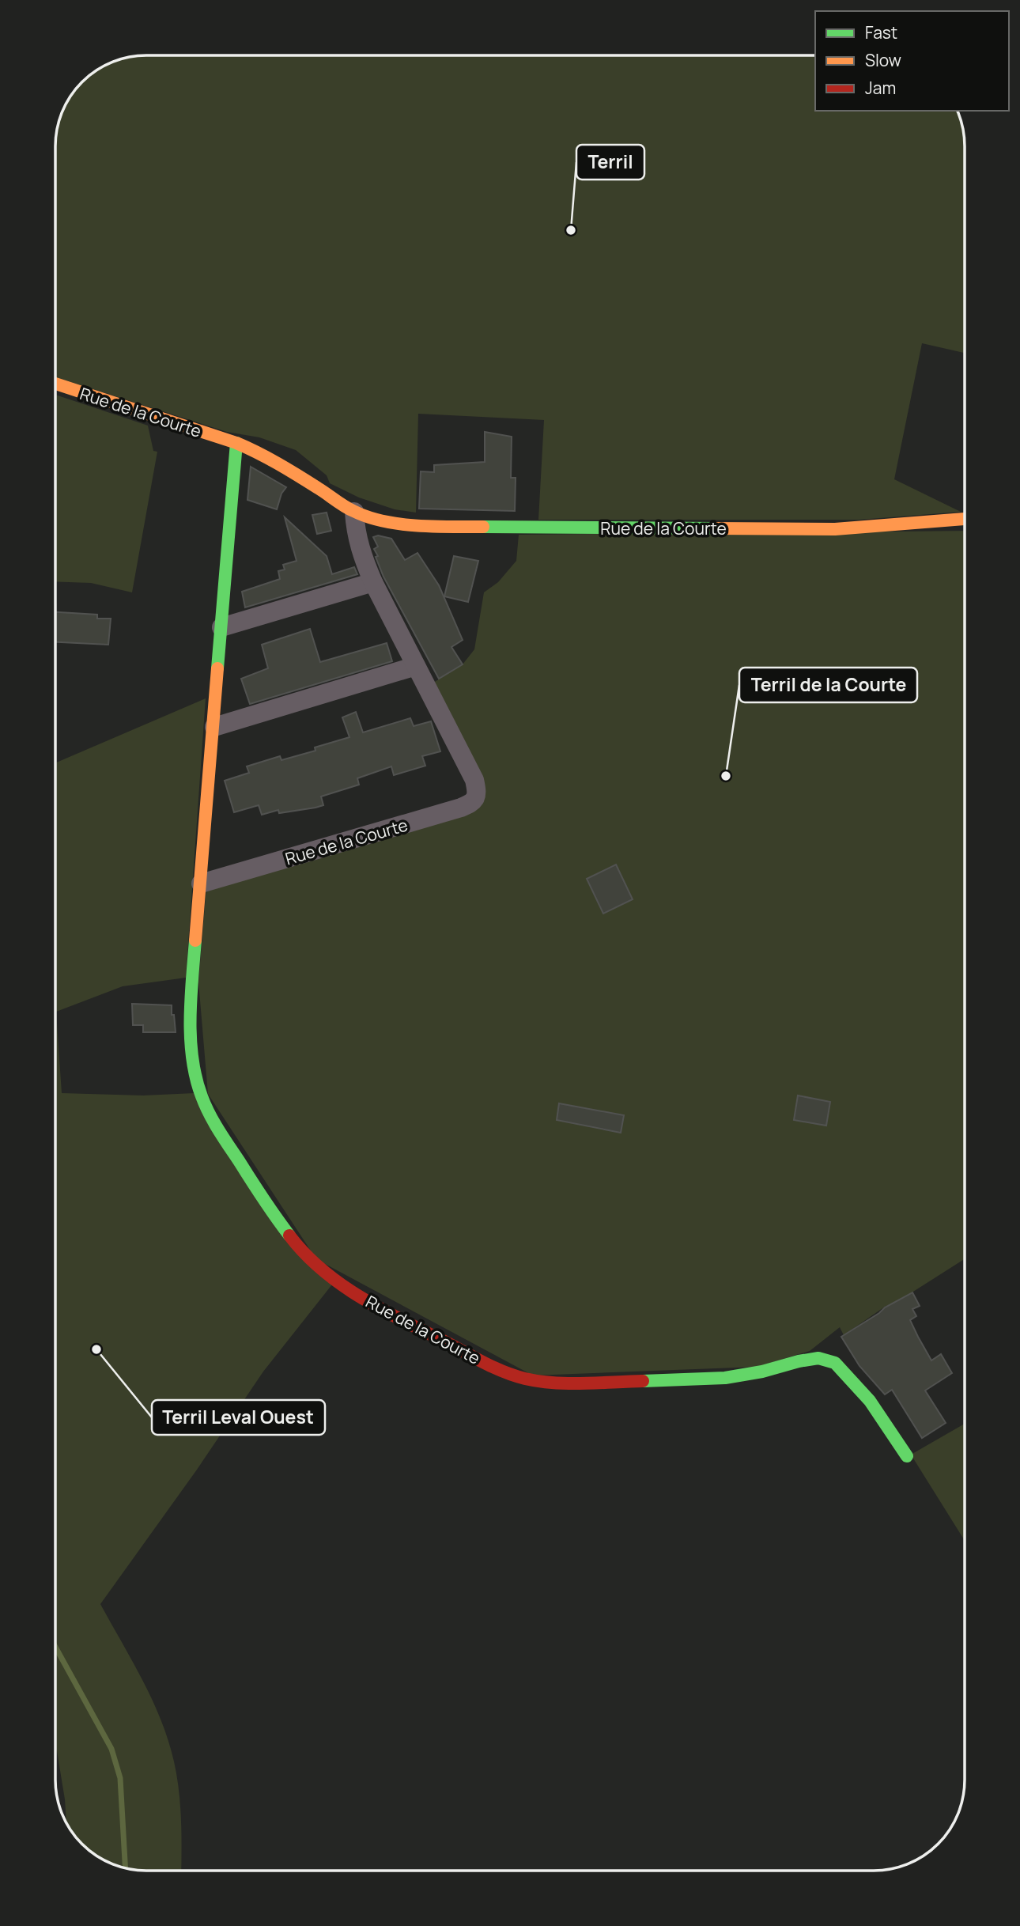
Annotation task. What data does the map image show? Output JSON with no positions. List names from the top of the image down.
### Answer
{
  "streets": {
    "street": ["Rue de la Courte"]
  },
  "places": ["Terril", "Terril de la Courte", "Terril Leval Ouest"],
  "legend": ["Fast", "Slow", "Jam"]
}
